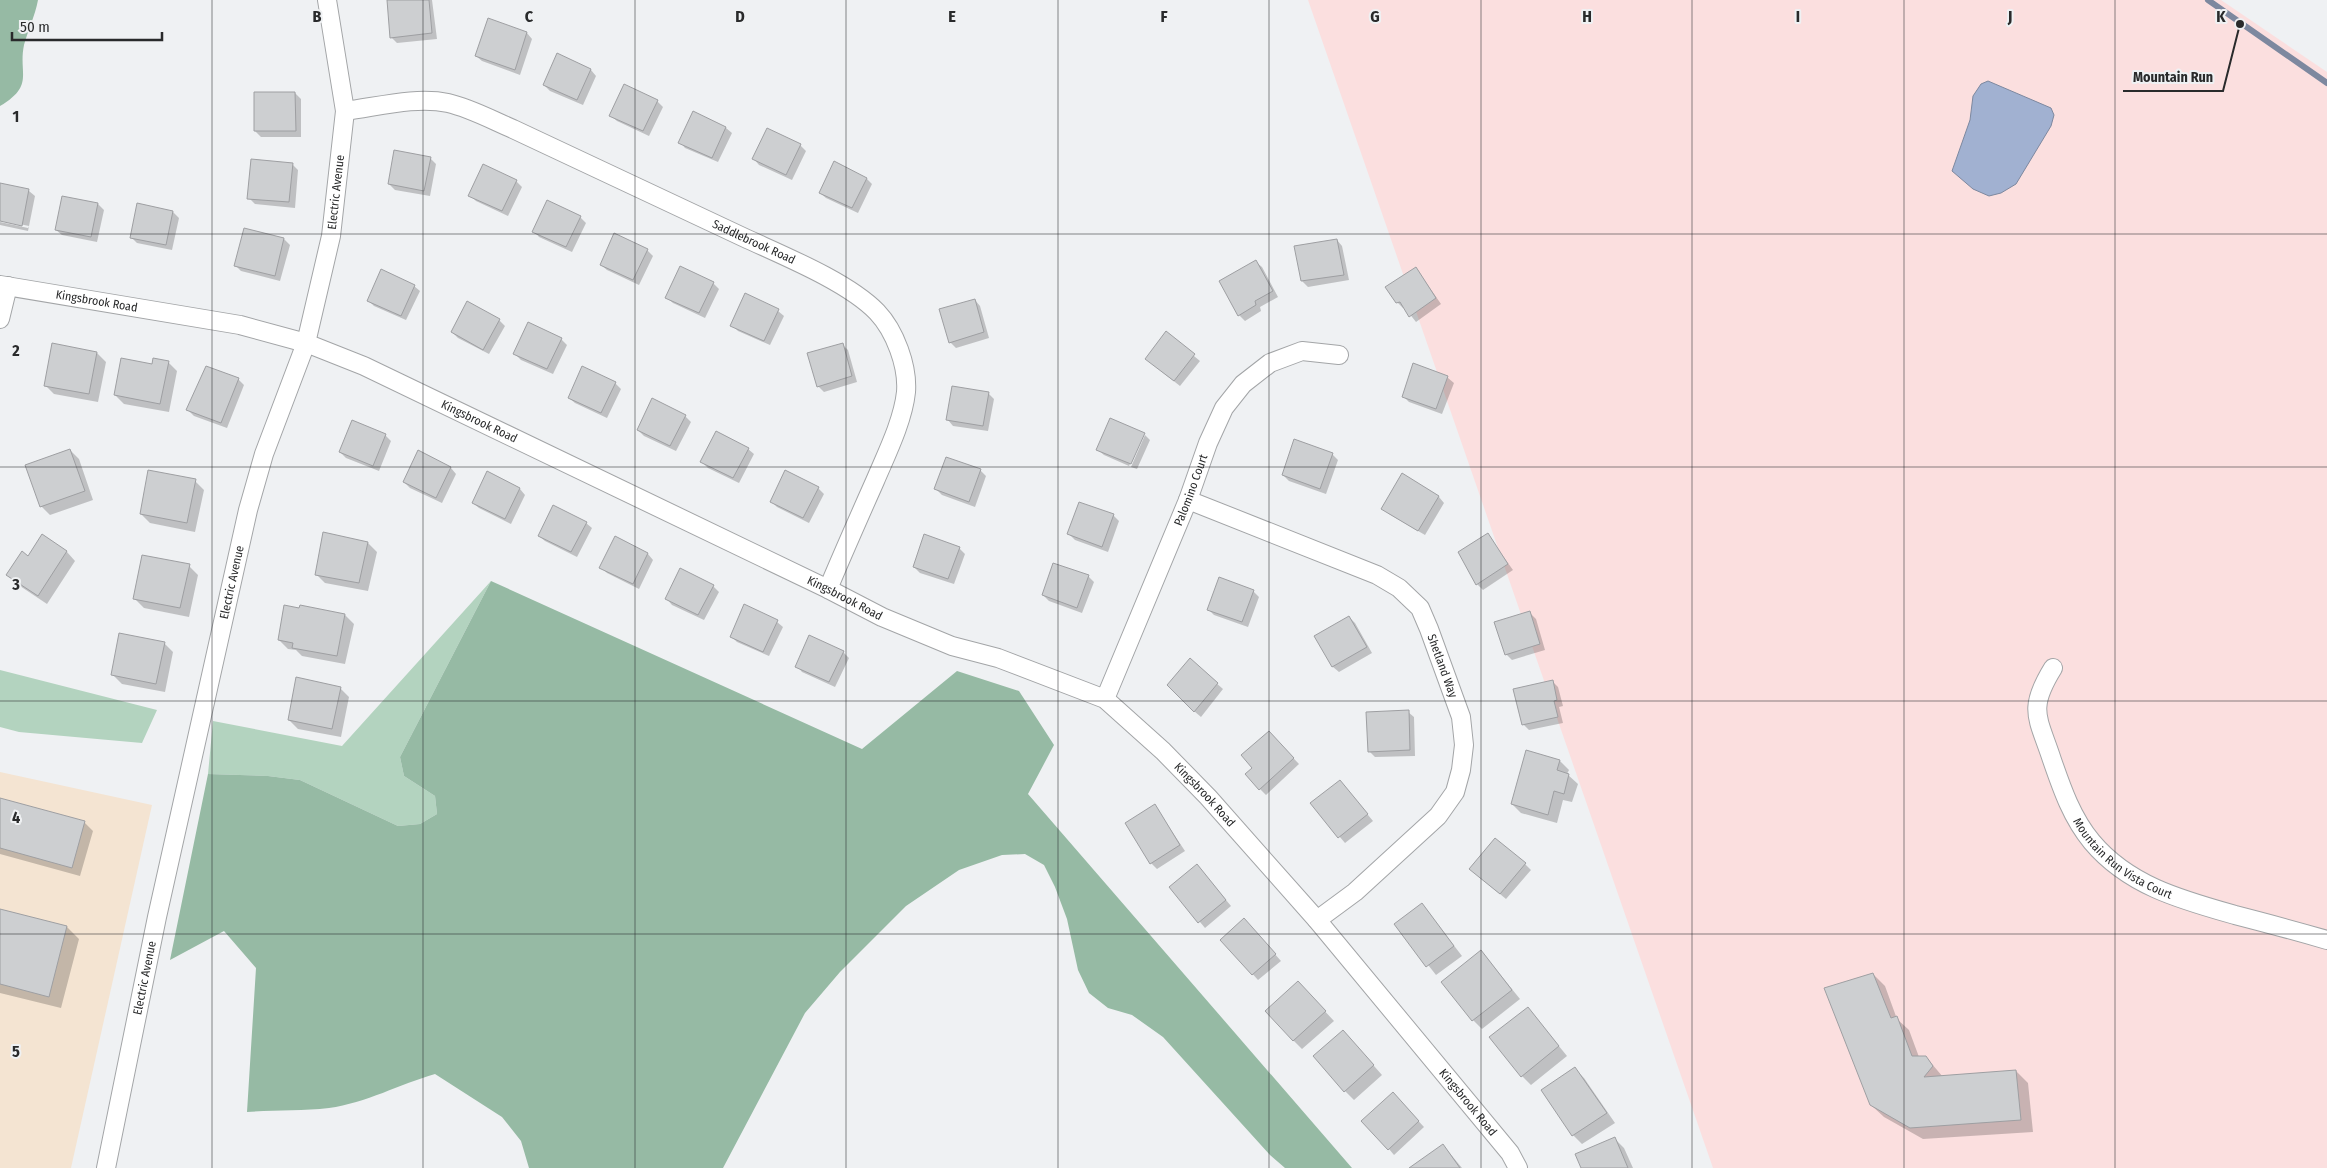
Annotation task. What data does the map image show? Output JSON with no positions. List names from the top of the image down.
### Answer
{
  "streets": {
    "street": [
      "Electric Avenue",
      "Saddlebrook Road",
      "Kingsbrook Road",
      "Palomino Court",
      "Shetland Way",
      "Mountain Run Vista Court"
    ]
  },
  "crossings": [
    ["Electric Avenue", "Saddlebrook Road"],
    ["Electric Avenue", "Kingsbrook Road"],
    ["Saddlebrook Road", "Kingsbrook Road"],
    ["Kingsbrook Road", "Palomino Court"],
    ["Kingsbrook Road", "Shetland Way"],
    ["Palomino Court", "Shetland Way"]
  ],
  "places": ["Mountain Run"],
  "scale_bar": "50 m",
  "grid": {
    "columns": [
      "B",
      "C",
      "D",
      "E",
      "F",
      "G",
      "H",
      "I",
      "J",
      "K"
    ],
    "rows": [
      "1",
      "2",
      "3",
      "4",
      "5"
    ]
  }
}
